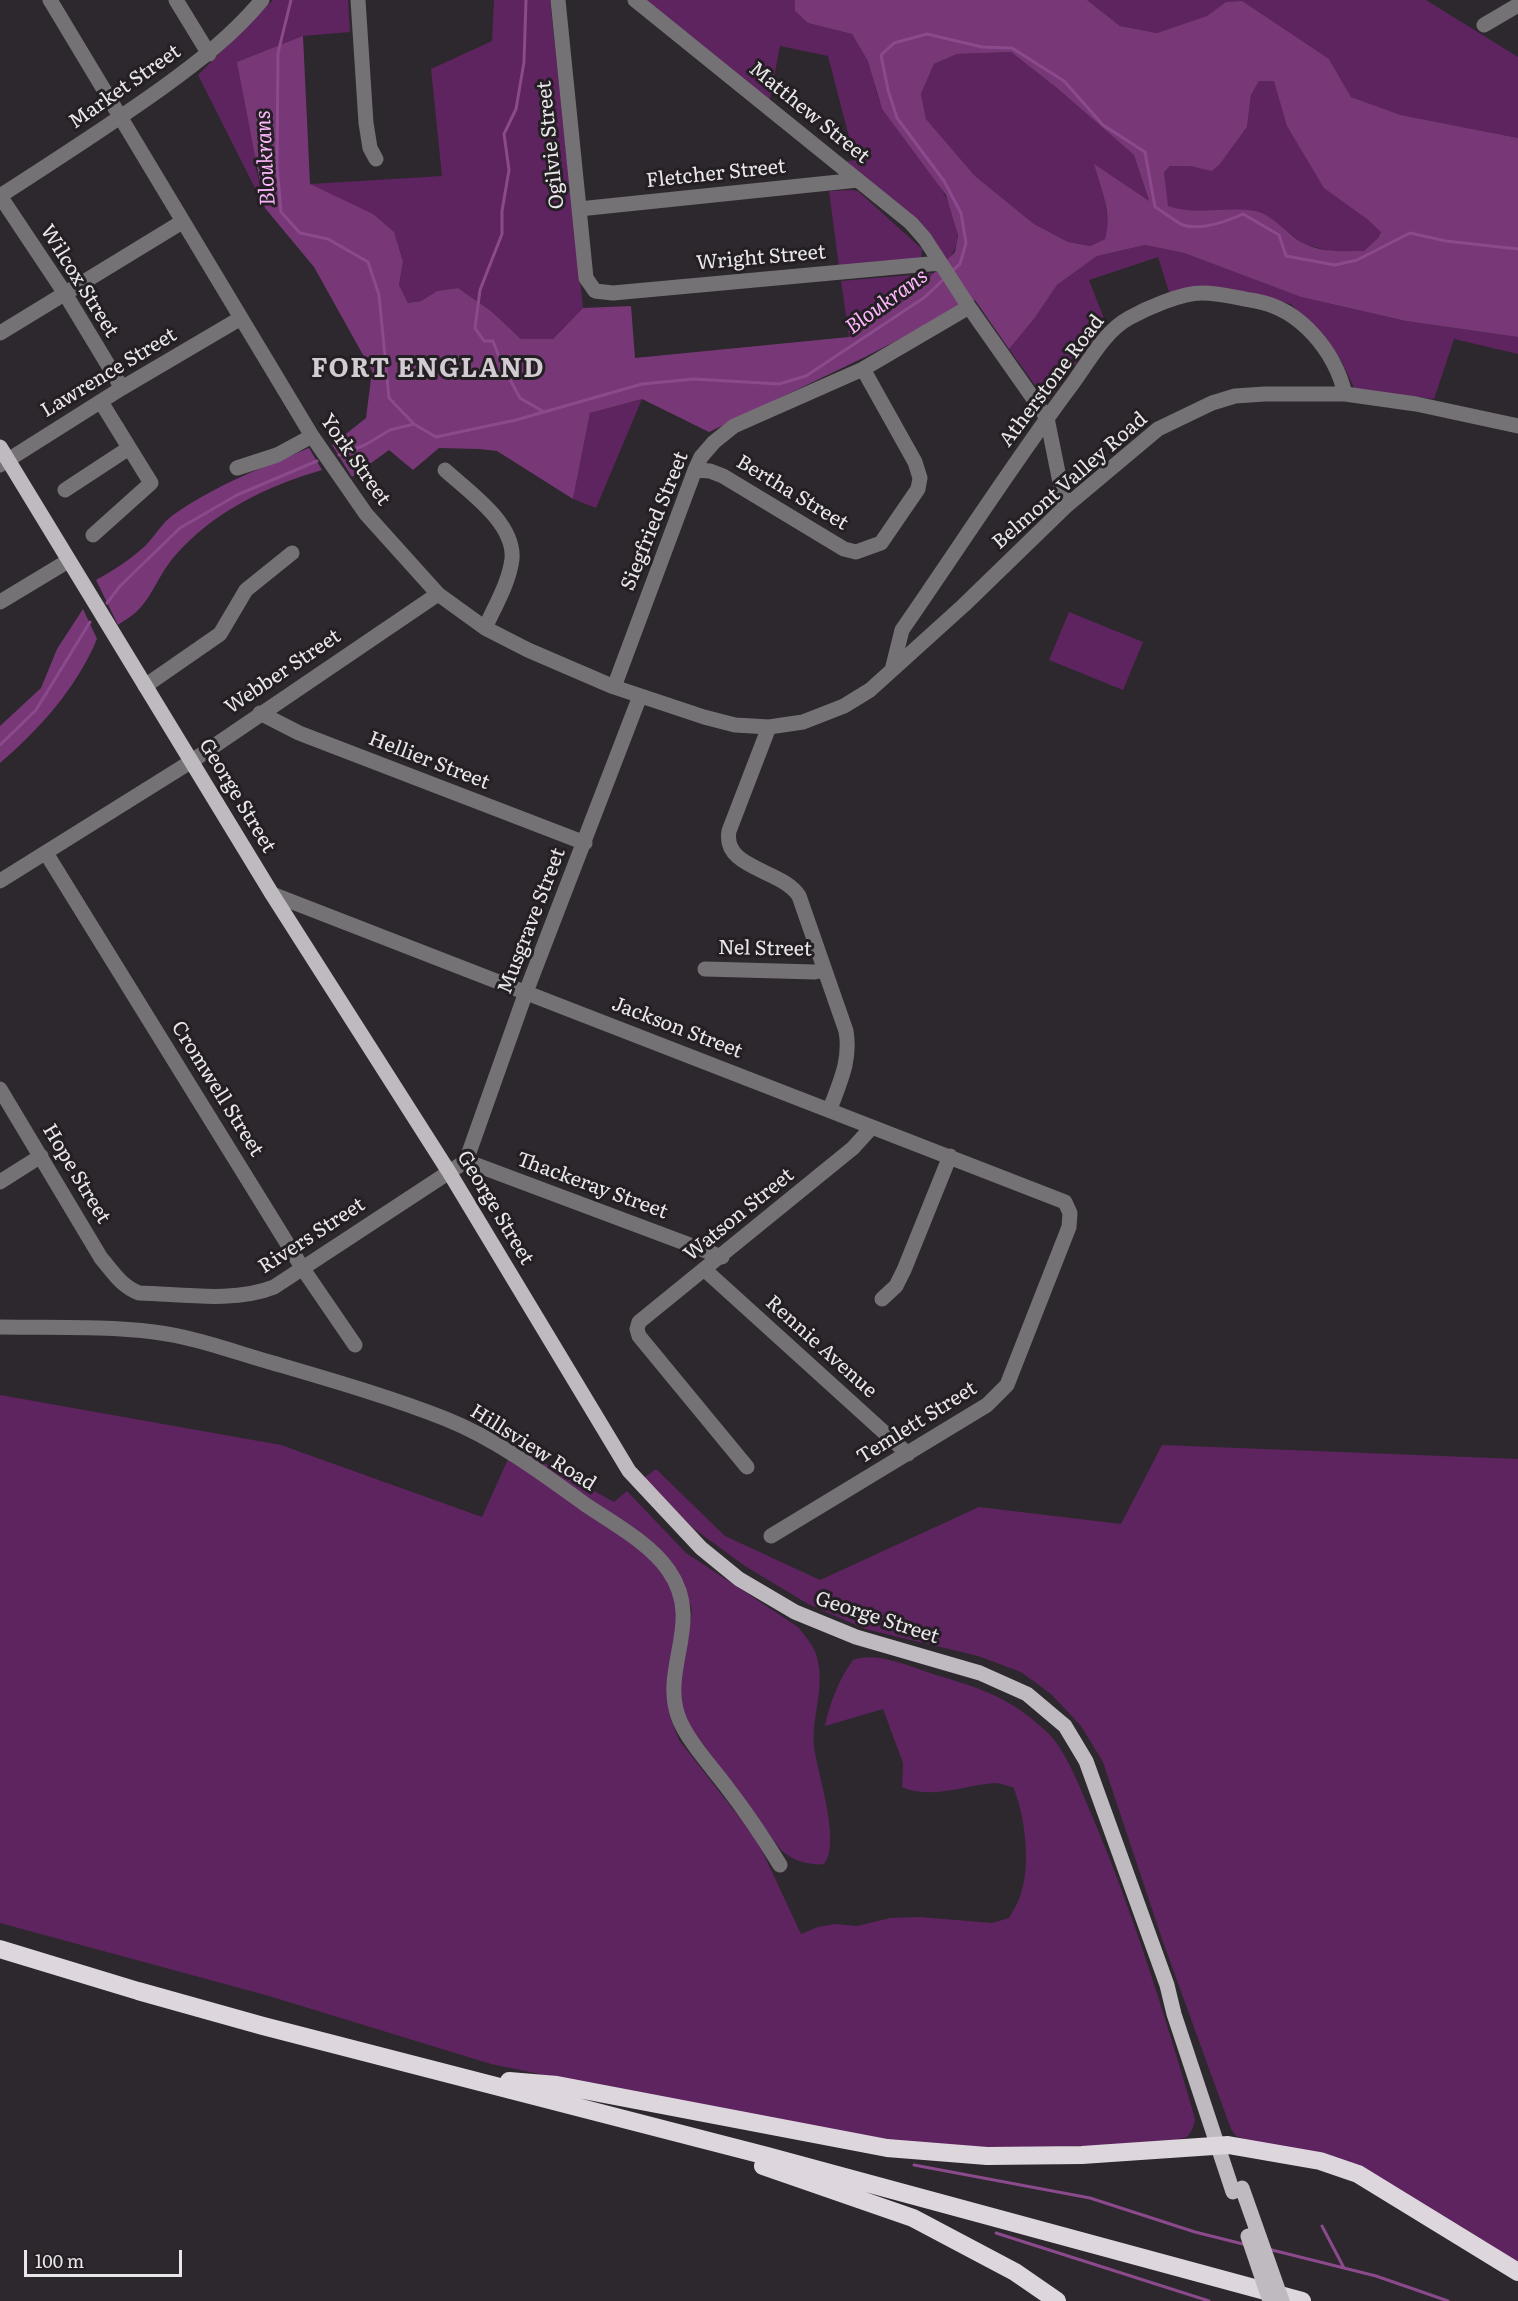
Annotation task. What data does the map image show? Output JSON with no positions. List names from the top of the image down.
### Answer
{
  "streets": {
    "main road": ["George Street"],
    "street": [
      "Market Street",
      "Matthew Street",
      "Ogilvie Street",
      "Fletcher Street",
      "Wright Street",
      "Wilcox Street",
      "Lawrence Street",
      "Atherstone Road",
      "York Street",
      "Belmont Valley Road",
      "Bertha Street",
      "Siegfried Street",
      "Webber Street",
      "Hellier Street",
      "Musgrave Street",
      "Nel Street",
      "Jackson Street",
      "Cromwell Street",
      "Hope Street",
      "Thackeray Street",
      "Watson Street",
      "Rivers Street",
      "Rennie Avenue",
      "Temlett Street",
      "Hillsview Road"
    ]
  },
  "crossings": [
    ["Market Street", "Wilcox Street"],
    ["Market Street", "York Street"],
    ["Matthew Street", "Fletcher Street"],
    ["Matthew Street", "Wright Street"],
    ["Matthew Street", "Atherstone Road"],
    ["Matthew Street", "Belmont Valley Road"],
    ["Matthew Street", "Siegfried Street"],
    ["Ogilvie Street", "Fletcher Street"],
    ["Ogilvie Street", "Wright Street"],
    ["Wilcox Street", "Lawrence Street"],
    ["Lawrence Street", "York Street"],
    ["Lawrence Street", "George Street"],
    ["Atherstone Road", "Belmont Valley Road"],
    ["York Street", "Belmont Valley Road"],
    ["York Street", "Siegfried Street"],
    ["York Street", "Webber Street"],
    ["York Street", "Musgrave Street"],
    ["Bertha Street", "Siegfried Street"],
    ["Webber Street", "Hellier Street"],
    ["Webber Street", "George Street"],
    ["Webber Street", "Cromwell Street"],
    ["Hellier Street", "Musgrave Street"],
    ["George Street", "Jackson Street"],
    ["George Street", "Rivers Street"],
    ["Musgrave Street", "Jackson Street"],
    ["Musgrave Street", "Thackeray Street"],
    ["Jackson Street", "Watson Street"],
    ["Jackson Street", "Temlett Street"],
    ["Cromwell Street", "Rivers Street"],
    ["Hope Street", "Rivers Street"],
    ["Thackeray Street", "Watson Street"],
    ["Watson Street", "Rennie Avenue"],
    ["Rennie Avenue", "Temlett Street"]
  ],
  "districts": ["FORT ENGLAND"],
  "water": ["Bloukrans"],
  "scale_bar": "100 m"
}
